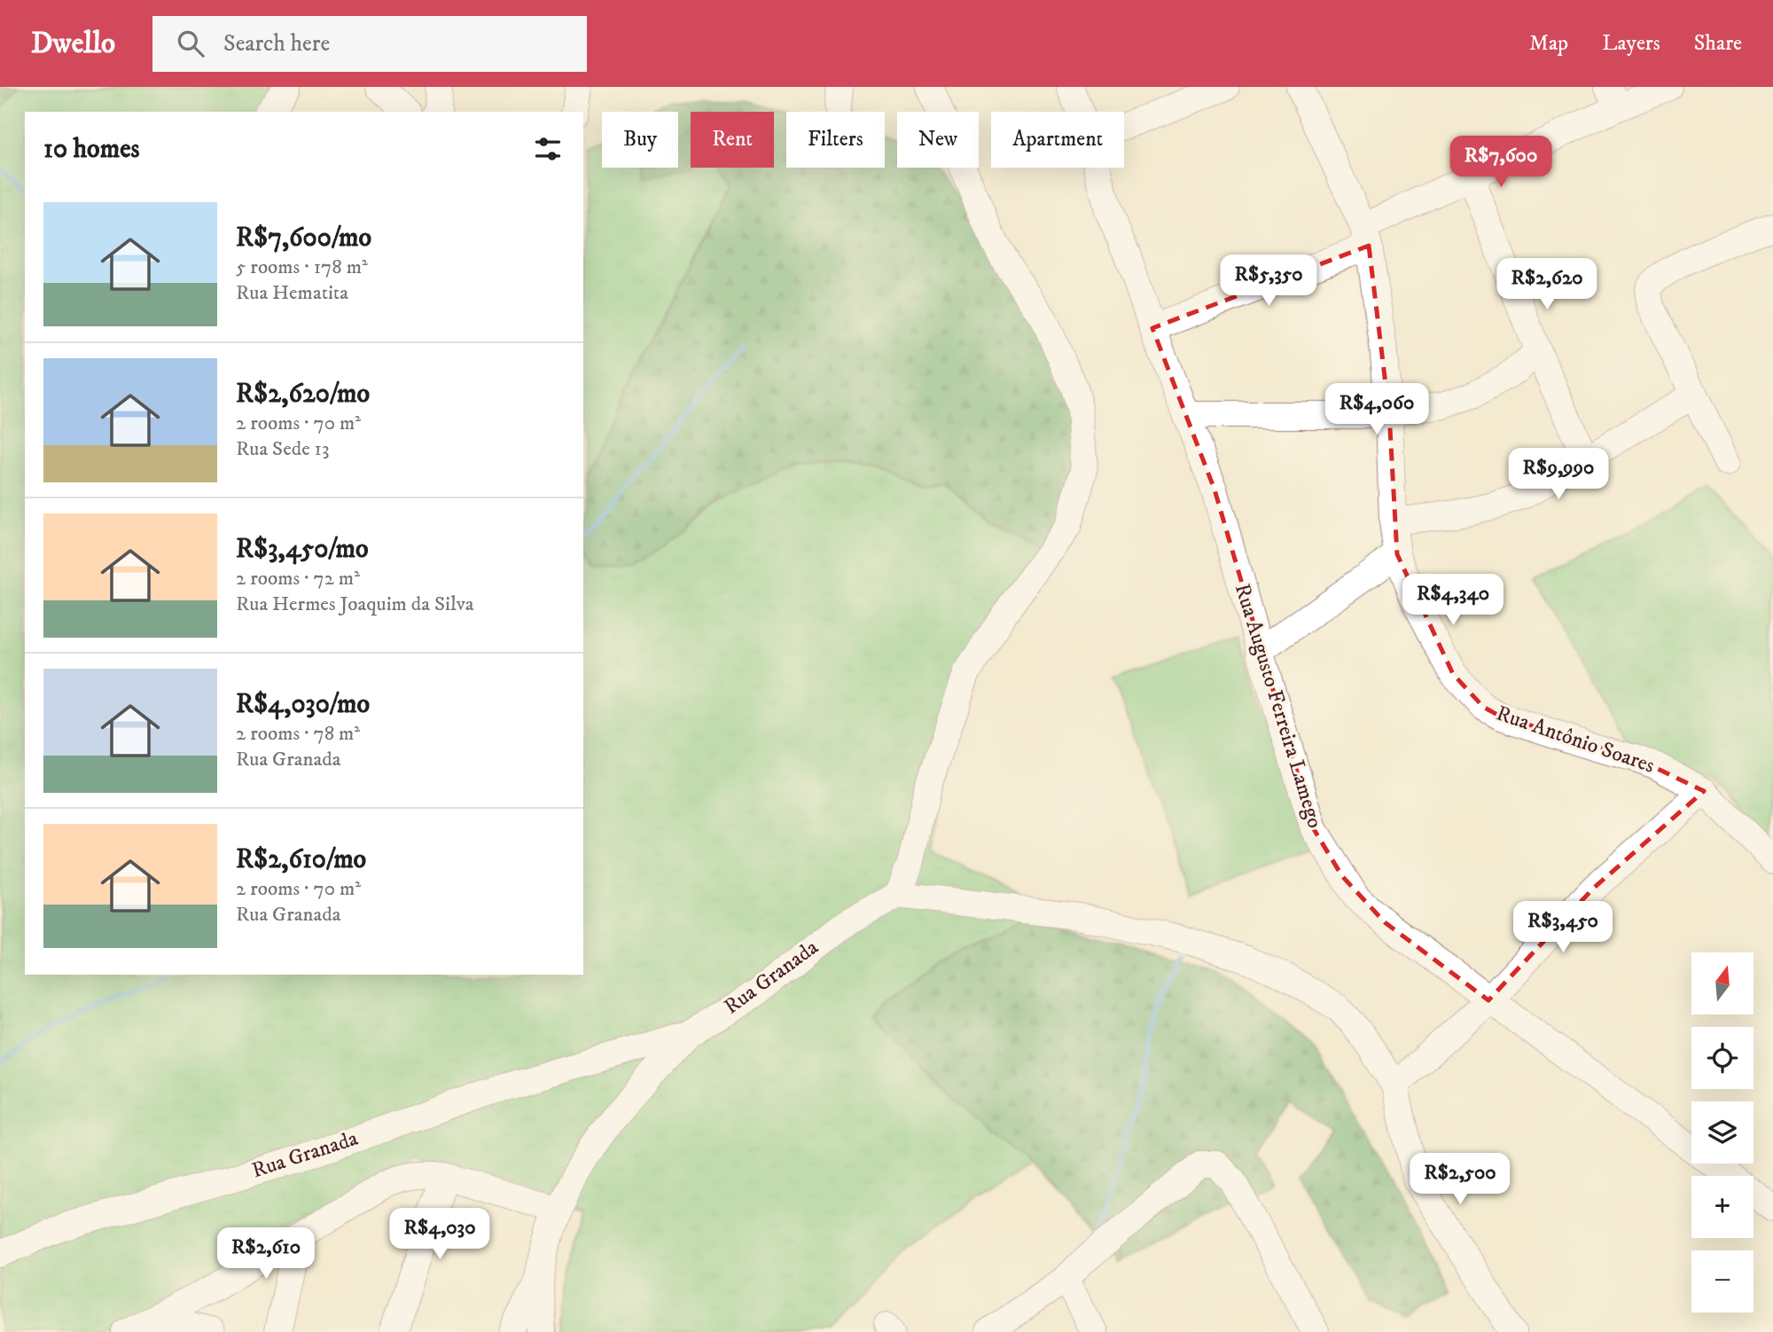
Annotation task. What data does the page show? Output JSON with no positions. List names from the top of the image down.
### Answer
{
  "streets": {
    "street": ["Rua Augusto Ferreira Lamego", "Rua Antônio Soares", "Rua Granada"]
  },
  "north": "top",
  "page": {
    "header": "Dwello",
    "search": "Search here",
    "nav": ["Map", "Layers", "Share"],
    "chip": [
      "Buy",
      "Rent",
      "Filters",
      "New",
      "Apartment"
    ],
    "heading": "10 homes",
    "price": [
      "R$7,600",
      "R$5,350",
      "R$2,620",
      "R$4,060",
      "R$9,990",
      "R$4,340",
      "R$3,450",
      "R$2,500",
      "R$4,030",
      "R$2,610"
    ],
    "list": [
      {
        "name": "R$7,600/mo",
        "note": "5 rooms · 178 m² · Rua Hematita"
      },
      {
        "name": "R$2,620/mo",
        "note": "2 rooms · 70 m² · Rua Sede 13"
      },
      {
        "name": "R$3,450/mo",
        "note": "2 rooms · 72 m² · Rua Hermes Joaquim da Silva"
      },
      {
        "name": "R$4,030/mo",
        "note": "2 rooms · 78 m² · Rua Granada"
      },
      {
        "name": "R$2,610/mo",
        "note": "2 rooms · 70 m² · Rua Granada"
      }
    ],
    "map_buttons": ["+", "−"]
  }
}
